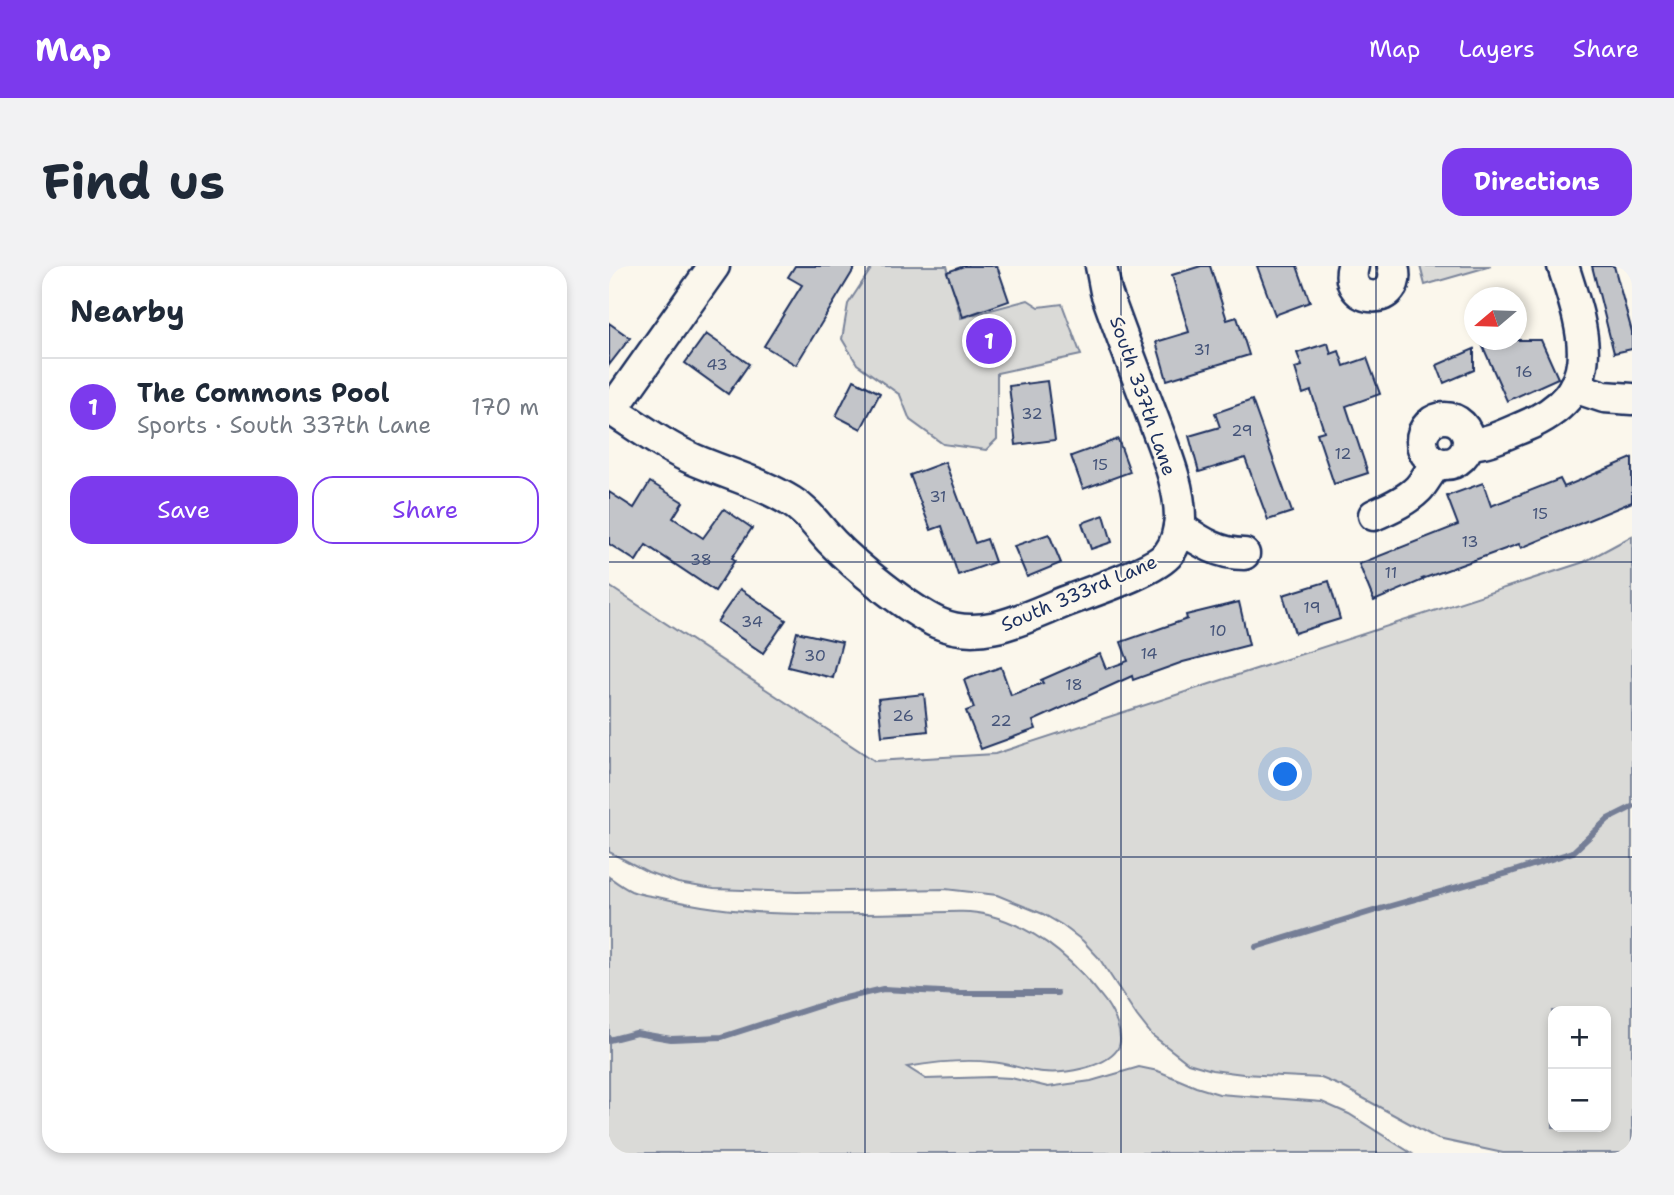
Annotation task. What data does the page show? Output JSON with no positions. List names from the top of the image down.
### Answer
{
  "streets": {
    "street": ["South 337th Lane", "South 333rd Lane"]
  },
  "crossings": [
    ["South 337th Lane", "South 333rd Lane"]
  ],
  "house_numbers": [
    "31",
    "43",
    "16",
    "32",
    "29",
    "12",
    "15",
    "31",
    "15",
    "13",
    "38",
    "11",
    "19",
    "34",
    "10",
    "14",
    "30",
    "18",
    "26",
    "22"
  ],
  "north": "left",
  "page": {
    "header": "Map",
    "nav": ["Map", "Layers", "Share"],
    "buttons": [
      "Directions",
      ["Save", "Share"]
    ],
    "title": "Find us",
    "heading": "Nearby",
    "pins": "1",
    "list": [
      {
        "mark": "1",
        "name": "The Commons Pool",
        "note": "Sports · South 337th Lane",
        "value": "170 m"
      }
    ],
    "map_buttons": ["+", "−"]
  }
}
